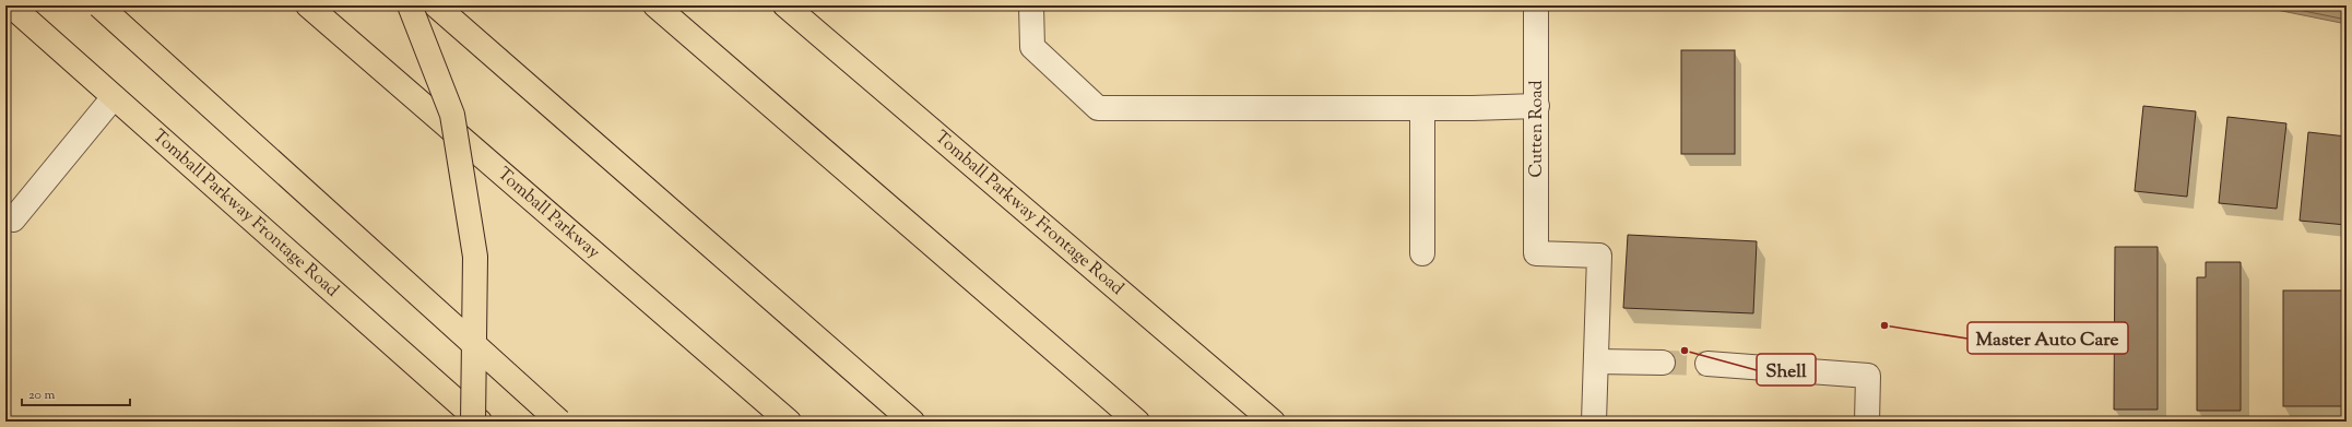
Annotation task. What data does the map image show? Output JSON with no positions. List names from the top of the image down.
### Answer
{
  "streets": {
    "main road": ["Tomball Parkway Frontage Road", "Tomball Parkway"],
    "street": ["Cutten Road"]
  },
  "places": ["Master Auto Care", "Shell"],
  "scale_bar": "20 m"
}
